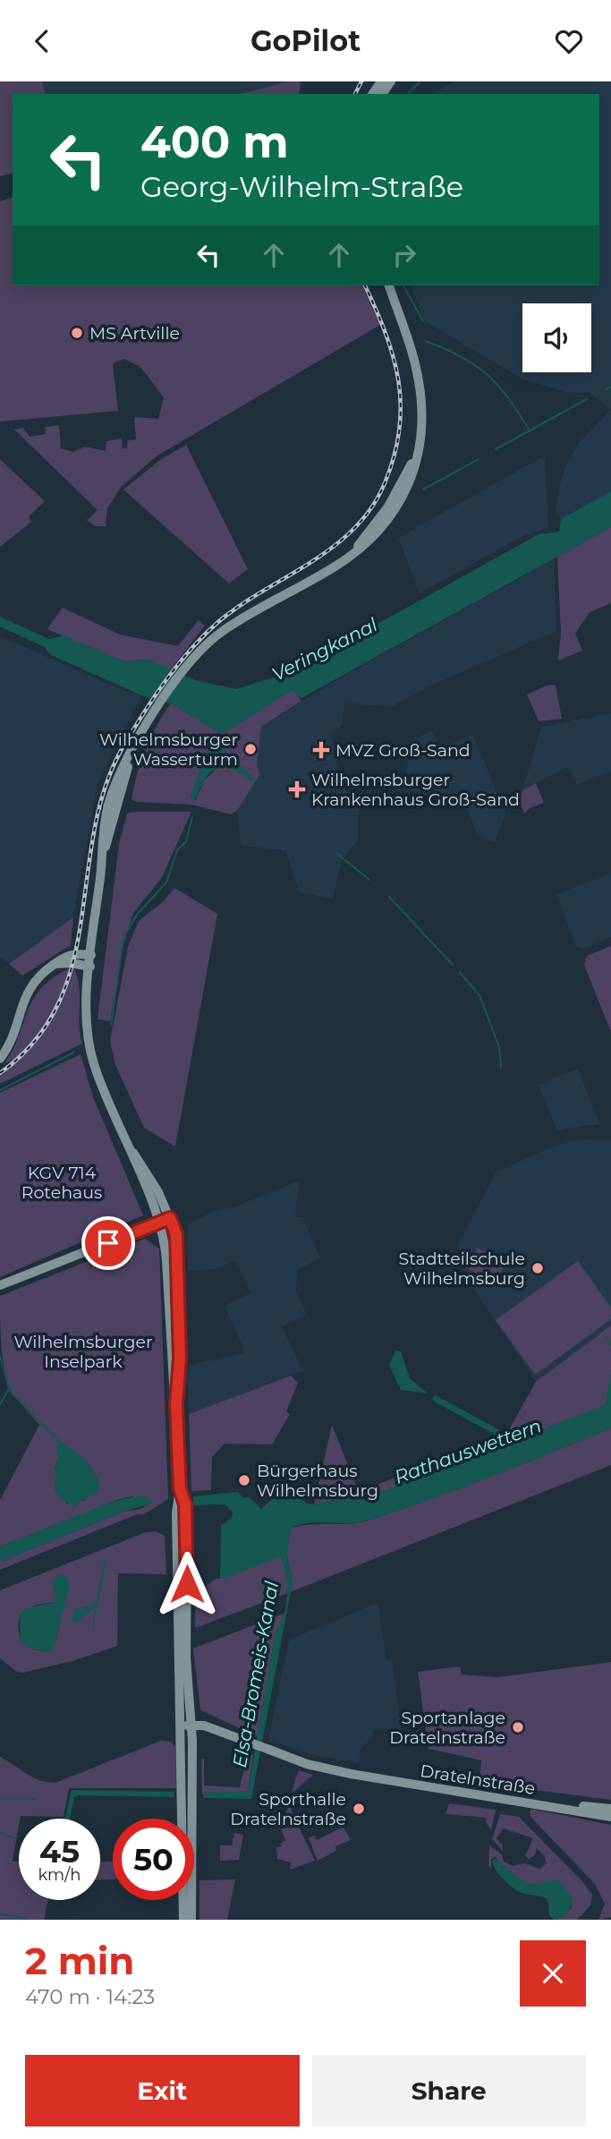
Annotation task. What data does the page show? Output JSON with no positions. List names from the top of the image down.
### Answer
{
  "streets": {
    "main road": ["Dratelnstraße"]
  },
  "water": ["Veringkanal", "Rathauswettern", "Elsa-Bromeis-Kanal"],
  "parks": ["KGV 714 Rotehaus", "Wilhelmsburger Inselpark"],
  "places": {
    "other": [
      "MS Artville",
      "Wilhelmsburger Wasserturm",
      "Stadtteilschule Wilhelmsburg",
      "Bürgerhaus Wilhelmsburg",
      "Sportanlage Dratelnstraße",
      "Sporthalle Dratelnstraße"
    ],
    "health": ["MVZ Groß-Sand", "Wilhelmsburger Krankenhaus Groß-Sand"]
  },
  "page": {
    "header": "GoPilot",
    "turn": ["400 m", "Georg-Wilhelm-Straße"],
    "speed": "45 km/h",
    "limit": "50",
    "heading": ["2 min", "470 m · 14:23"],
    "buttons": ["Exit", "Share"]
  }
}
